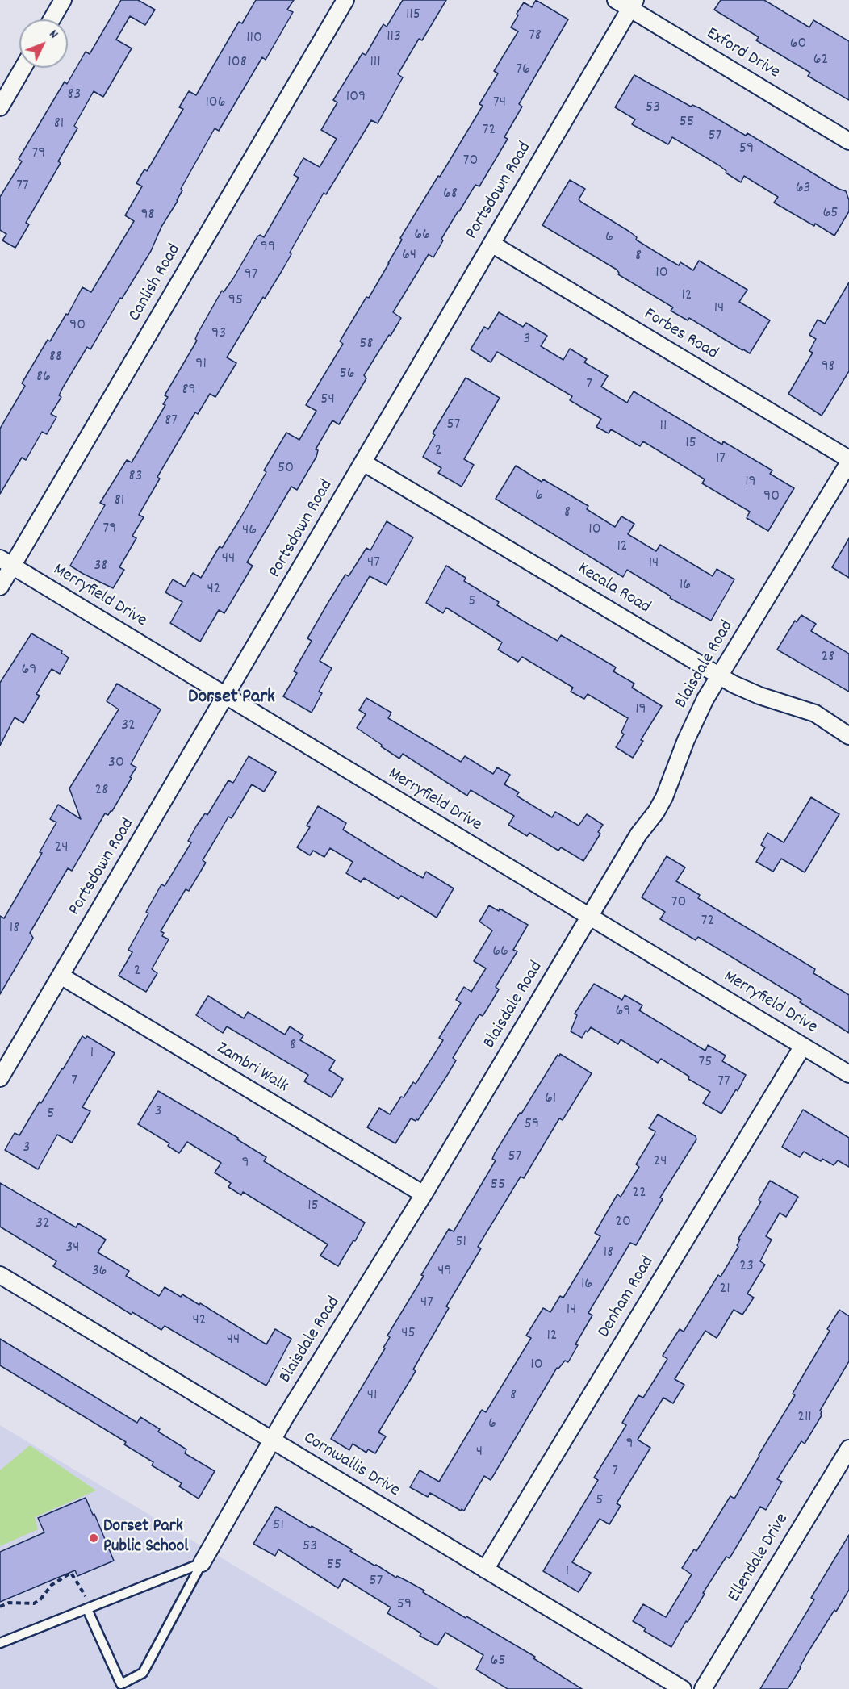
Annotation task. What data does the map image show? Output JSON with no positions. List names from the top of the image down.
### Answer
{
  "streets": {
    "street": [
      "Exford Drive",
      "Portsdown Road",
      "Canlish Road",
      "Forbes Road",
      "Kecala Road",
      "Merryfield Drive",
      "Blaisdale Road",
      "Zambri Walk",
      "Denham Road",
      "Cornwallis Drive",
      "Ellendale Drive"
    ]
  },
  "crossings": [
    ["Exford Drive", "Portsdown Road"],
    ["Portsdown Road", "Forbes Road"],
    ["Portsdown Road", "Kecala Road"],
    ["Portsdown Road", "Merryfield Drive"],
    ["Portsdown Road", "Zambri Walk"],
    ["Canlish Road", "Merryfield Drive"],
    ["Forbes Road", "Blaisdale Road"],
    ["Kecala Road", "Blaisdale Road"],
    ["Merryfield Drive", "Blaisdale Road"],
    ["Merryfield Drive", "Denham Road"],
    ["Blaisdale Road", "Zambri Walk"],
    ["Blaisdale Road", "Cornwallis Drive"],
    ["Denham Road", "Cornwallis Drive"]
  ],
  "districts": ["Dorset Park"],
  "places": ["Dorset Park Public School"],
  "house_numbers": [
    "115",
    "78",
    "113",
    "110",
    "60",
    "62",
    "108",
    "111",
    "76",
    "83",
    "109",
    "106",
    "74",
    "53",
    "55",
    "81",
    "72",
    "57",
    "59",
    "79",
    "70",
    "77",
    "63",
    "68",
    "65",
    "98",
    "66",
    "6",
    "99",
    "64",
    "8",
    "10",
    "97",
    "12",
    "95",
    "14",
    "90",
    "93",
    "3",
    "58",
    "88",
    "91",
    "98",
    "56",
    "86",
    "7",
    "89",
    "54",
    "87",
    "57",
    "11",
    "15",
    "2",
    "17",
    "50",
    "83",
    "19",
    "6",
    "90",
    "81",
    "8",
    "79",
    "10",
    "46",
    "12",
    "44",
    "47",
    "14",
    "38",
    "16",
    "42",
    "5",
    "28",
    "69",
    "19",
    "32",
    "30",
    "28",
    "24",
    "70",
    "72",
    "18",
    "66",
    "2",
    "69",
    "8",
    "1",
    "75",
    "7",
    "77",
    "61",
    "3",
    "5",
    "59",
    "3",
    "57",
    "24",
    "9",
    "55",
    "22",
    "15",
    "20",
    "32",
    "51",
    "34",
    "18",
    "23",
    "36",
    "49",
    "16",
    "21",
    "47",
    "14",
    "42",
    "45",
    "12",
    "44",
    "10",
    "41",
    "8",
    "211",
    "6",
    "9",
    "4",
    "7",
    "5",
    "51",
    "53",
    "55",
    "1",
    "57",
    "59",
    "65"
  ],
  "north": "top right"
}
